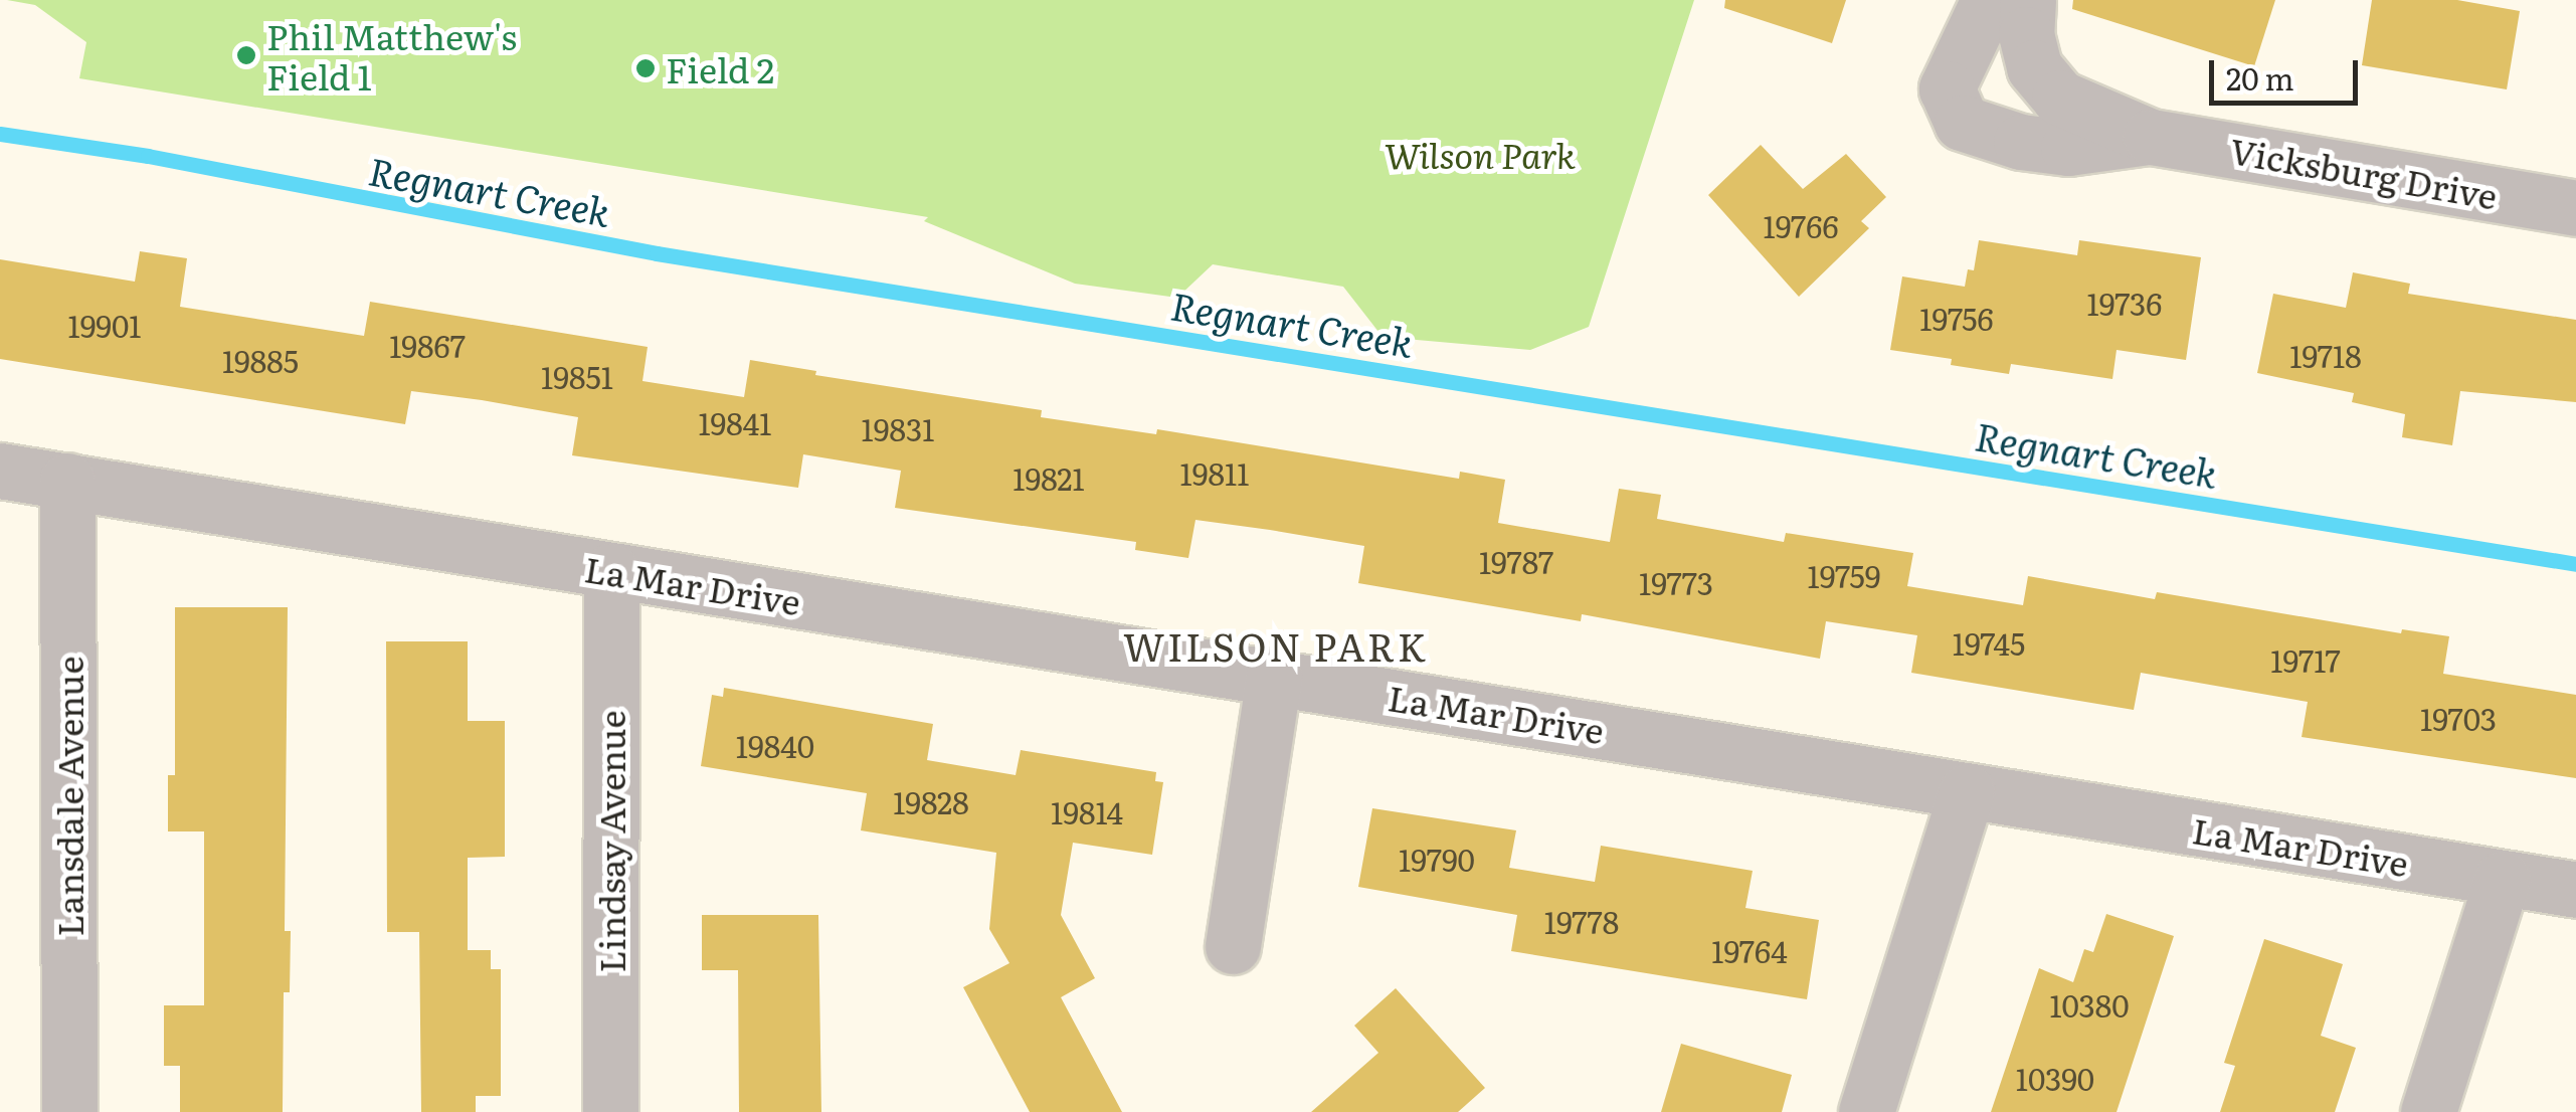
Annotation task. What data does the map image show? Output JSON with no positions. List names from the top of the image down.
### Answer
{
  "streets": {
    "street": [
      "Vicksburg Drive",
      "La Mar Drive",
      "Lansdale Avenue",
      "Lindsay Avenue"
    ]
  },
  "crossings": [
    ["La Mar Drive", "Lansdale Avenue"],
    ["La Mar Drive", "Lindsay Avenue"]
  ],
  "districts": ["WILSON PARK"],
  "water": ["Regnart Creek"],
  "parks": ["Wilson Park"],
  "places": ["Phil Matthew's Field 1", "Field 2"],
  "house_numbers": [
    "19766",
    "19736",
    "19756",
    "19901",
    "19867",
    "19718",
    "19885",
    "19851",
    "19841",
    "19831",
    "19811",
    "19821",
    "19787",
    "19759",
    "19773",
    "19745",
    "19717",
    "19703",
    "19840",
    "19828",
    "19814",
    "19790",
    "19778",
    "19764",
    "10380",
    "10390"
  ],
  "scale_bar": "20 m"
}
